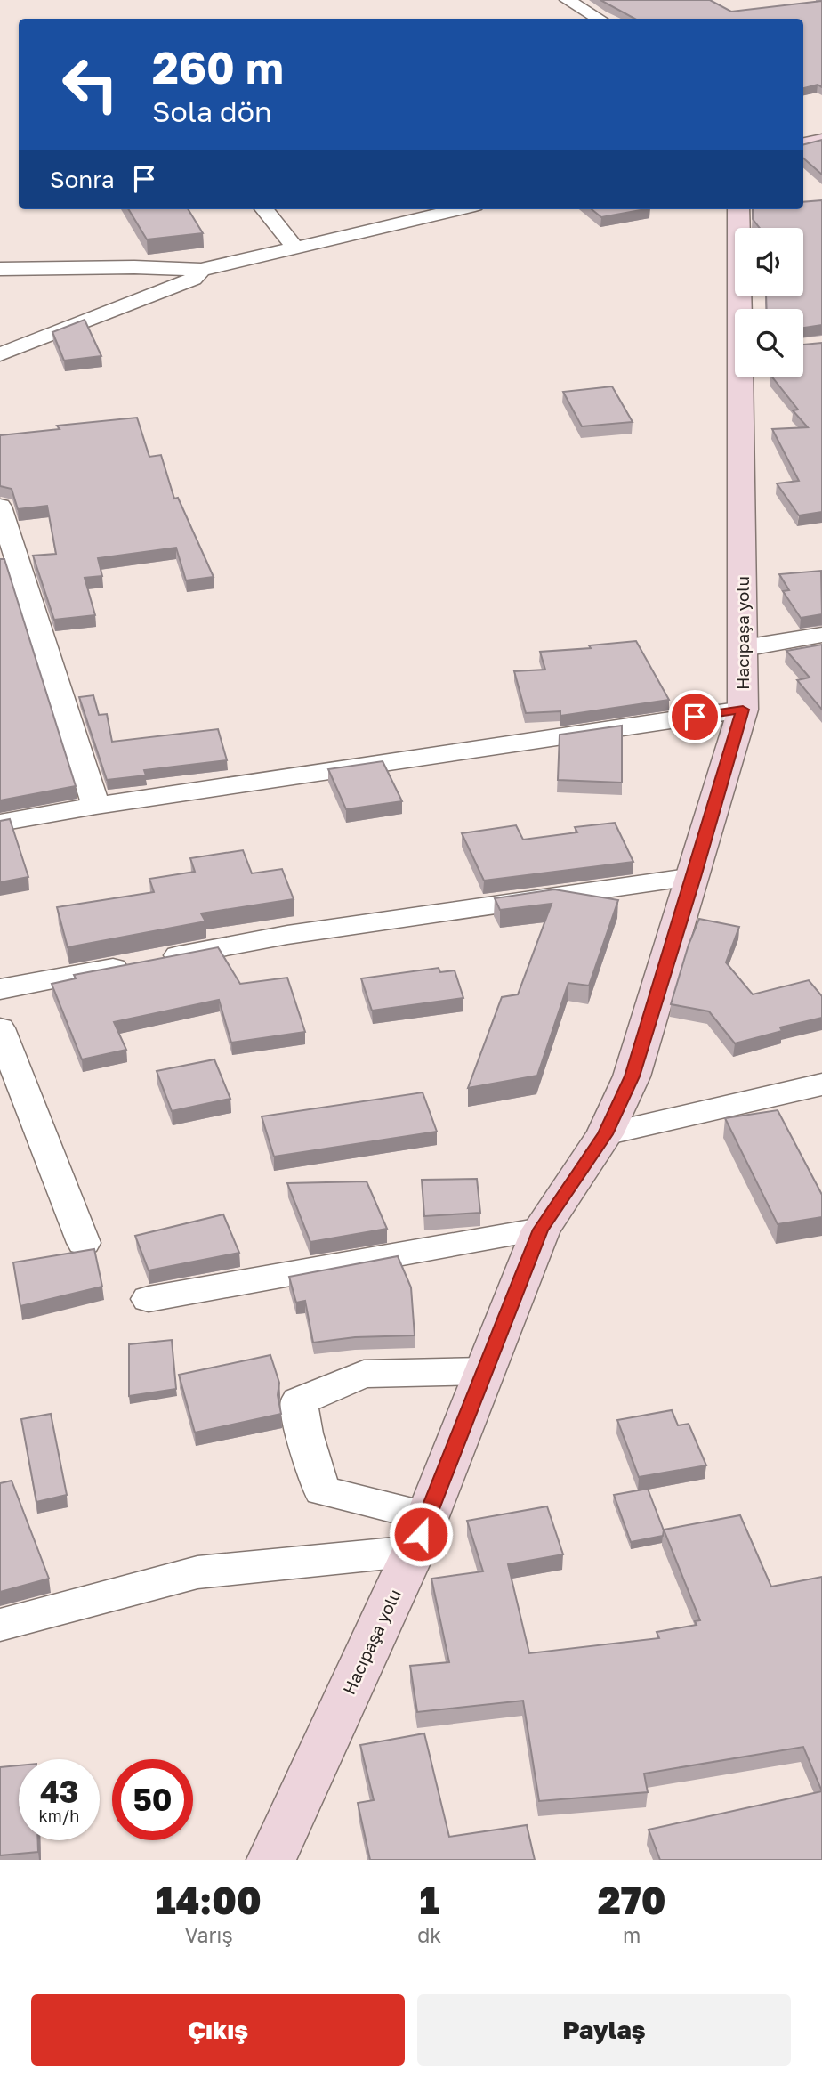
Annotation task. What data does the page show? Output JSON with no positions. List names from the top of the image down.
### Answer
{
  "streets": {
    "main road": ["Hacıpaşa yolu"]
  },
  "page": {
    "turn": ["260 m", "Sola dön"],
    "then": "Sonra",
    "speed": "43 km/h",
    "limit": "50",
    "eta": [
      "14:00",
      "Varış",
      "1",
      "dk",
      "270",
      "m"
    ],
    "buttons": ["Çıkış", "Paylaş"]
  }
}
